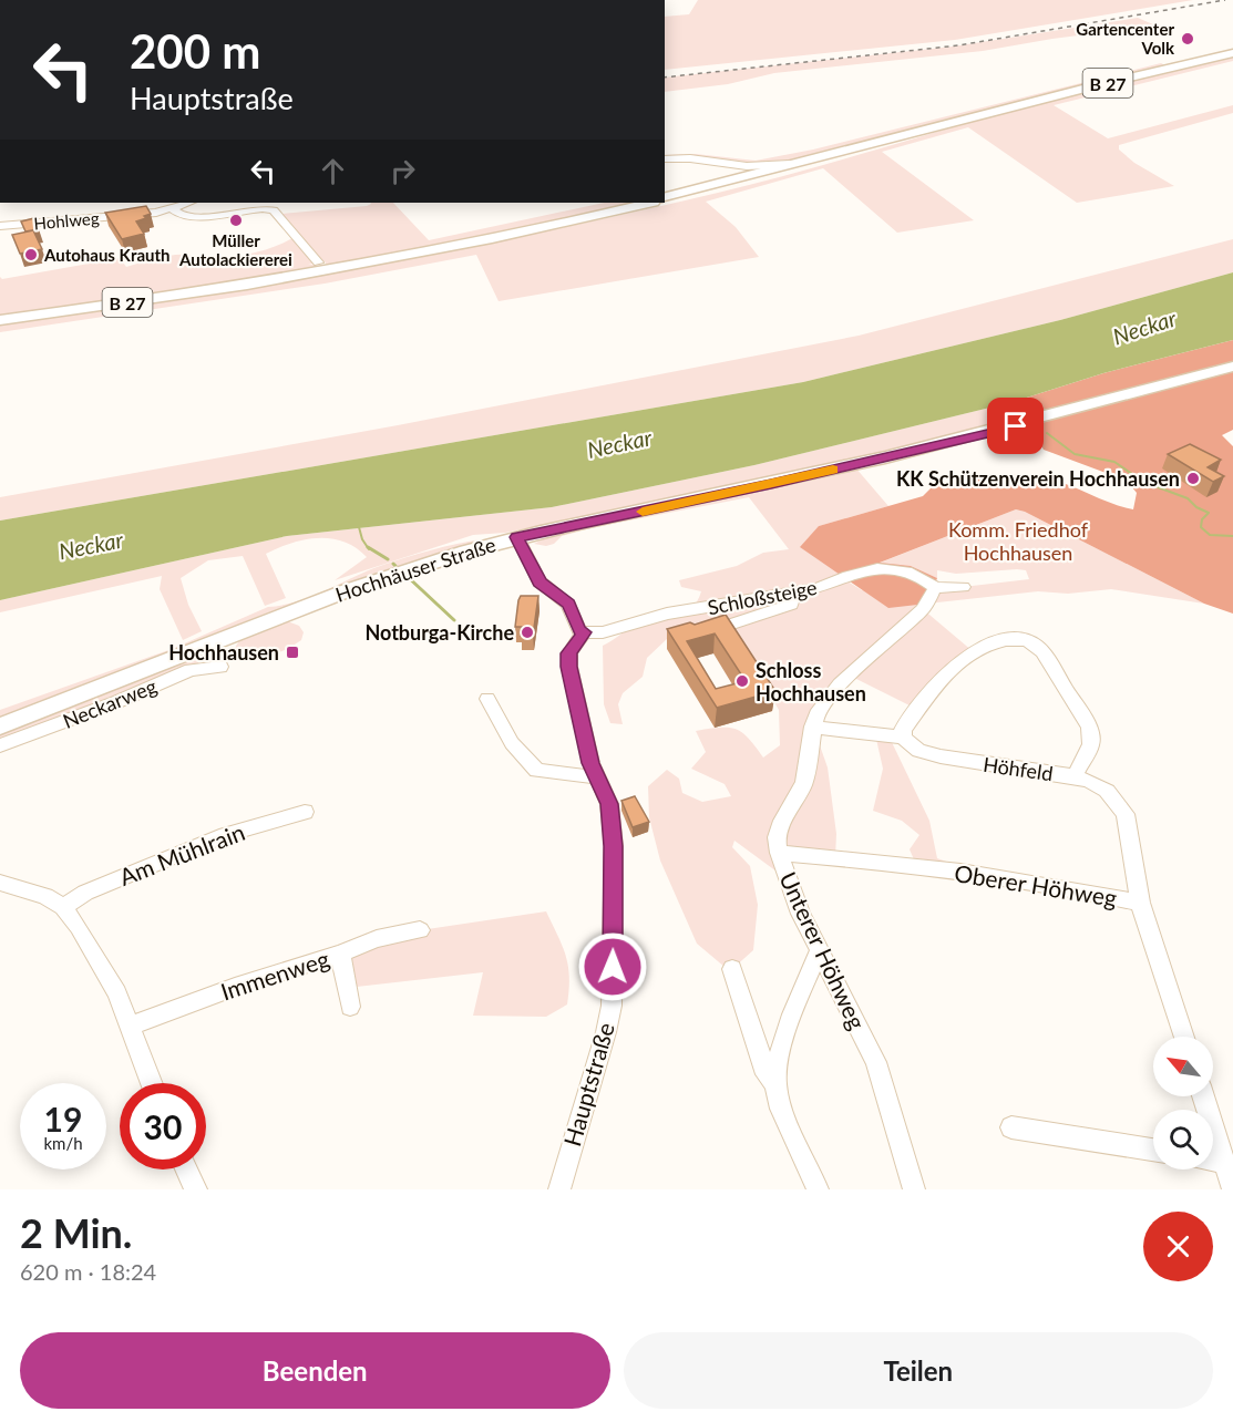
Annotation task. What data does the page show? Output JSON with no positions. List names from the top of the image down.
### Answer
{
  "streets": {
    "main road": ["B 27", "Hochhäuser Straße"],
    "street": [
      "Hohlweg",
      "Schloßsteige",
      "Neckarweg",
      "Höhfeld",
      "Am Mühlrain",
      "Oberer Höhweg",
      "Unterer Höhweg",
      "Immenweg",
      "Hauptstraße"
    ]
  },
  "crossings": [
    ["Schloßsteige", "Unterer Höhweg"],
    ["Schloßsteige", "Hauptstraße"],
    ["Höhfeld", "Oberer Höhweg"],
    ["Höhfeld", "Unterer Höhweg"],
    ["Oberer Höhweg", "Unterer Höhweg"]
  ],
  "water": ["Neckar"],
  "parks": ["Komm. Friedhof Hochhausen"],
  "places": {
    "other": [
      "Gartencenter Volk",
      "Müller Autolackiererei",
      "Autohaus Krauth",
      "KK Schützenverein Hochhausen",
      "Notburga-Kirche",
      "Schloss Hochhausen"
    ],
    "transit": ["Hochhausen"]
  },
  "north": "top left",
  "page": {
    "turn": ["200 m", "Hauptstraße"],
    "speed": "19 km/h",
    "limit": "30",
    "heading": ["2 Min.", "620 m · 18:24"],
    "buttons": ["Beenden", "Teilen"]
  }
}
